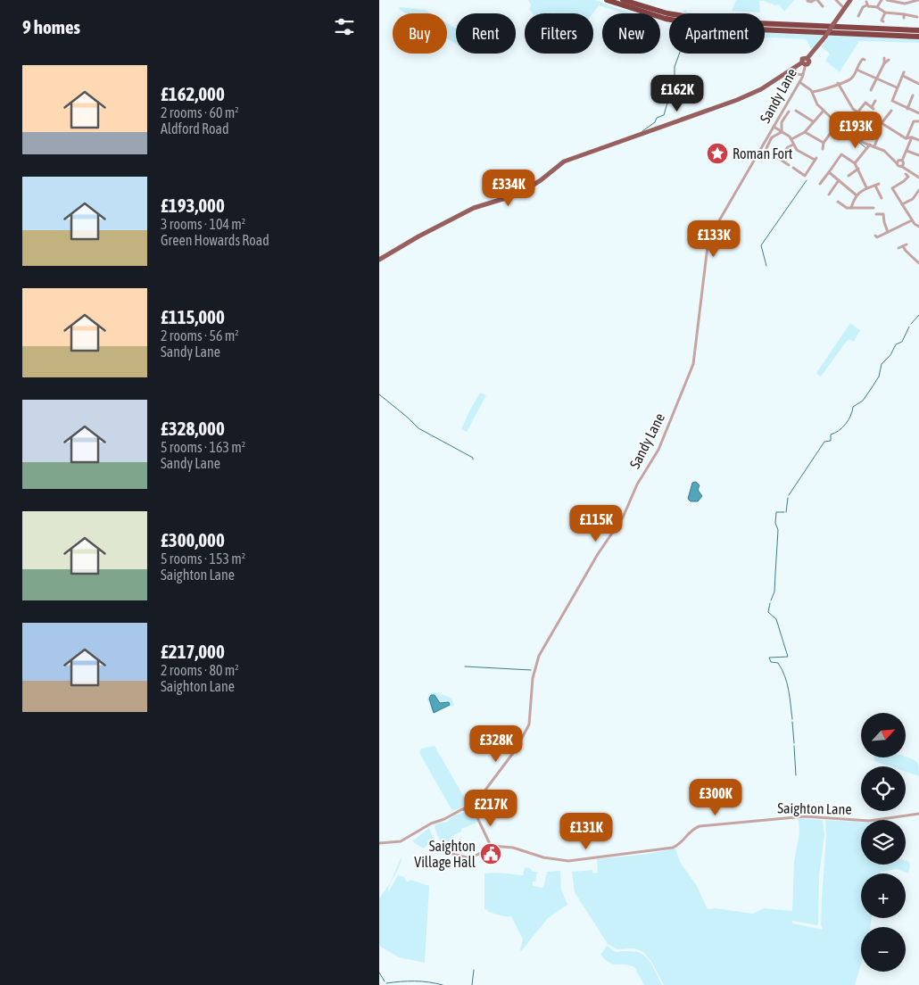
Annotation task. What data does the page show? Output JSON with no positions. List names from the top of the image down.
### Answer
{
  "streets": {
    "street": ["Sandy Lane", "Saighton Lane"]
  },
  "places": {
    "place": ["Roman Fort"],
    "public building": ["Saighton Village Hall"]
  },
  "north": "top right",
  "page": {
    "heading": "9 homes",
    "chip": [
      "Buy",
      "Rent",
      "Filters",
      "New",
      "Apartment"
    ],
    "list": [
      {
        "name": "£162,000",
        "note": "2 rooms · 60 m² · Aldford Road"
      },
      {
        "name": "£193,000",
        "note": "3 rooms · 104 m² · Green Howards Road"
      },
      {
        "name": "£115,000",
        "note": "2 rooms · 56 m² · Sandy Lane"
      },
      {
        "name": "£328,000",
        "note": "5 rooms · 163 m² · Sandy Lane"
      },
      {
        "name": "£300,000",
        "note": "5 rooms · 153 m² · Saighton Lane"
      },
      {
        "name": "£217,000",
        "note": "2 rooms · 80 m² · Saighton Lane"
      }
    ],
    "price": [
      "£162K",
      "£193K",
      "£334K",
      "£133K",
      "£115K",
      "£328K",
      "£300K",
      "£217K",
      "£131K"
    ],
    "map_buttons": ["+", "−"]
  }
}
